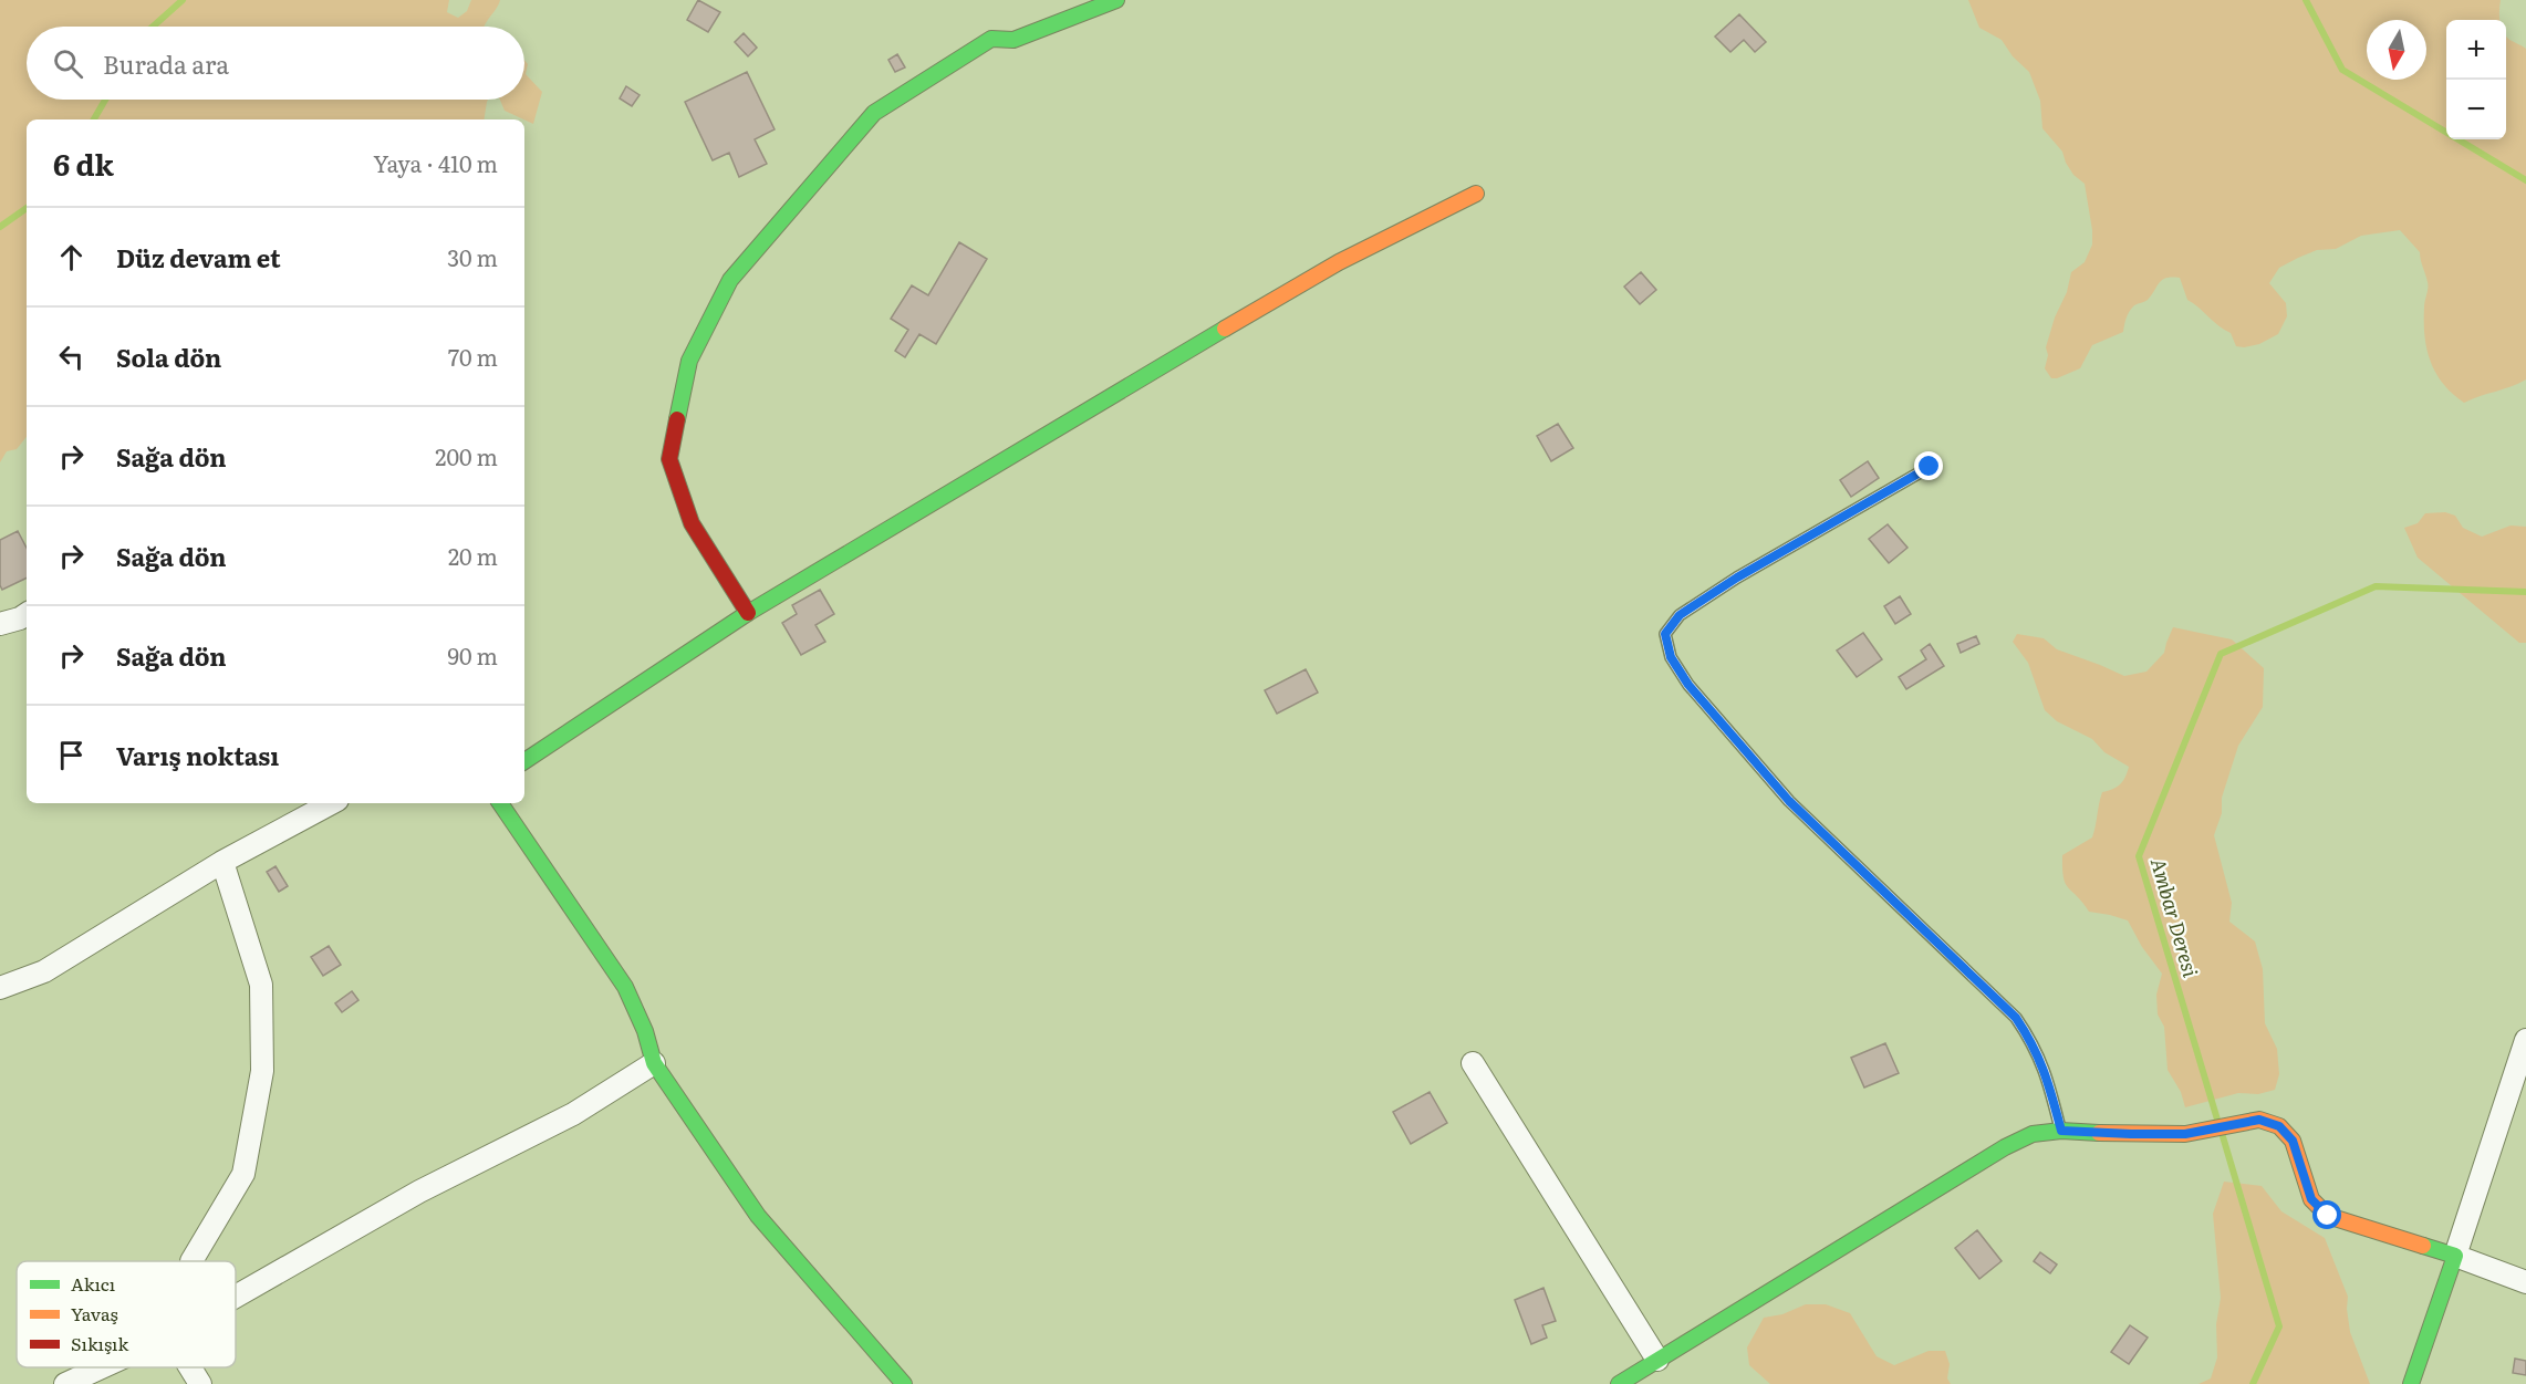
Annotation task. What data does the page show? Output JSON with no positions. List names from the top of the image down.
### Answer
{
  "water": ["Ambar Deresi"],
  "legend": ["Akıcı", "Yavaş", "Sıkışık"],
  "north": "bottom",
  "page": {
    "map_buttons": ["+", "−"],
    "search": "Burada ara",
    "heading": ["6 dk", "Yaya · 410 m"],
    "list": [
      ["Düz devam et", "30 m"],
      ["Sola dön", "70 m"],
      ["Sağa dön", "200 m"],
      ["Sağa dön", "20 m"],
      ["Sağa dön", "90 m"],
      "Varış noktası"
    ]
  }
}
